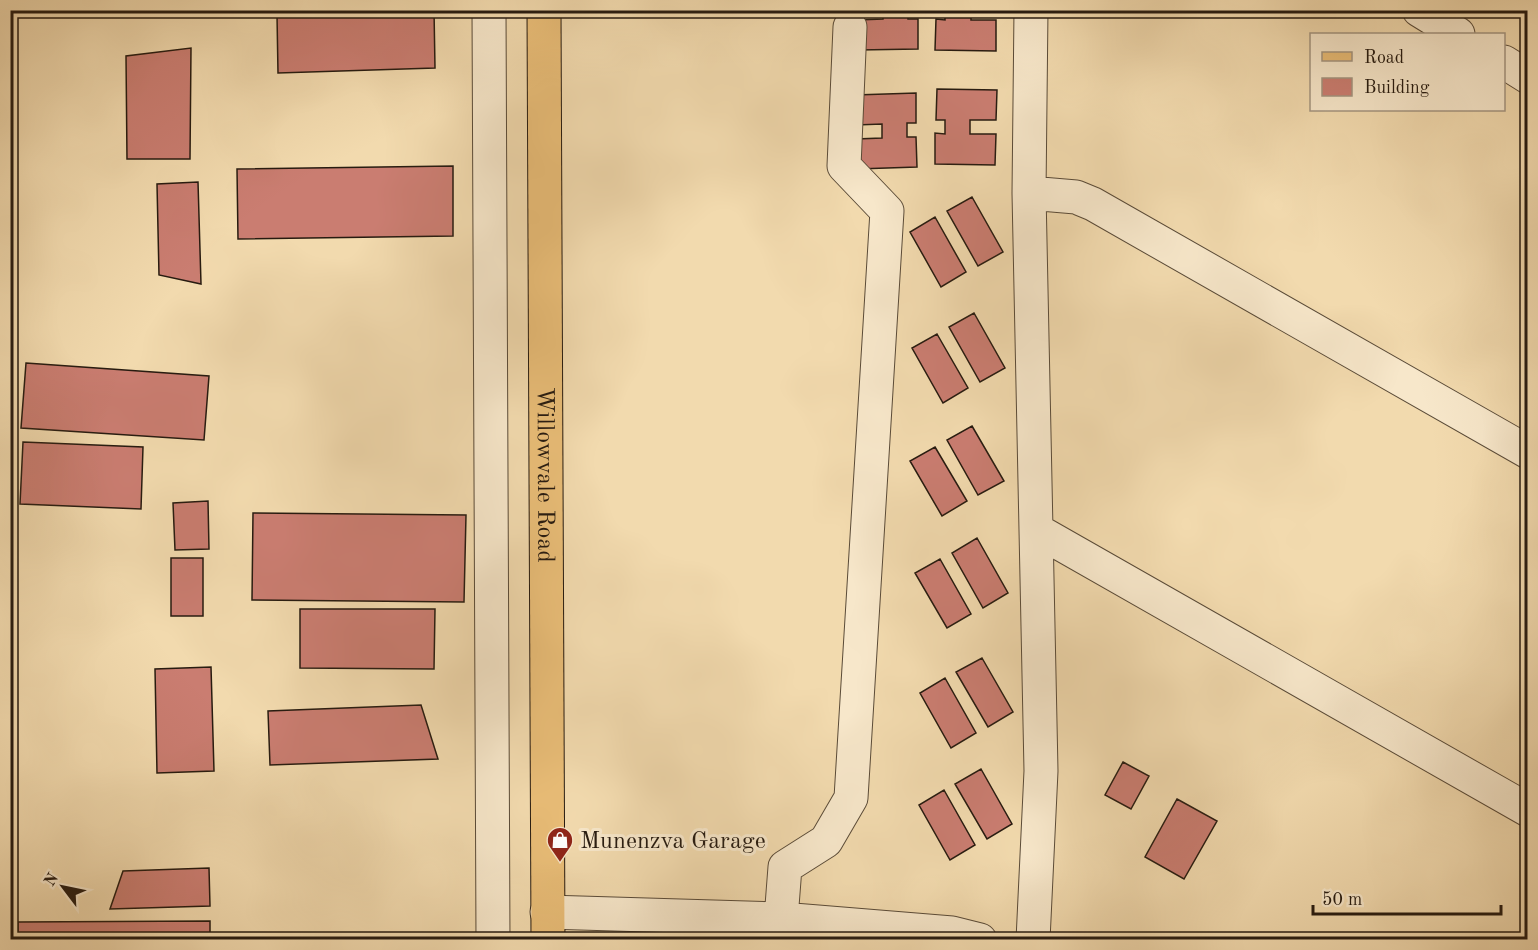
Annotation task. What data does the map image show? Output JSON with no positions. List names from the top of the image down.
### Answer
{
  "streets": {
    "main road": ["Willowvale Road"]
  },
  "places": {
    "shop": ["Munenzva Garage"]
  },
  "legend": ["Road", "Building"],
  "scale_bar": "50 m",
  "north": "top left"
}
